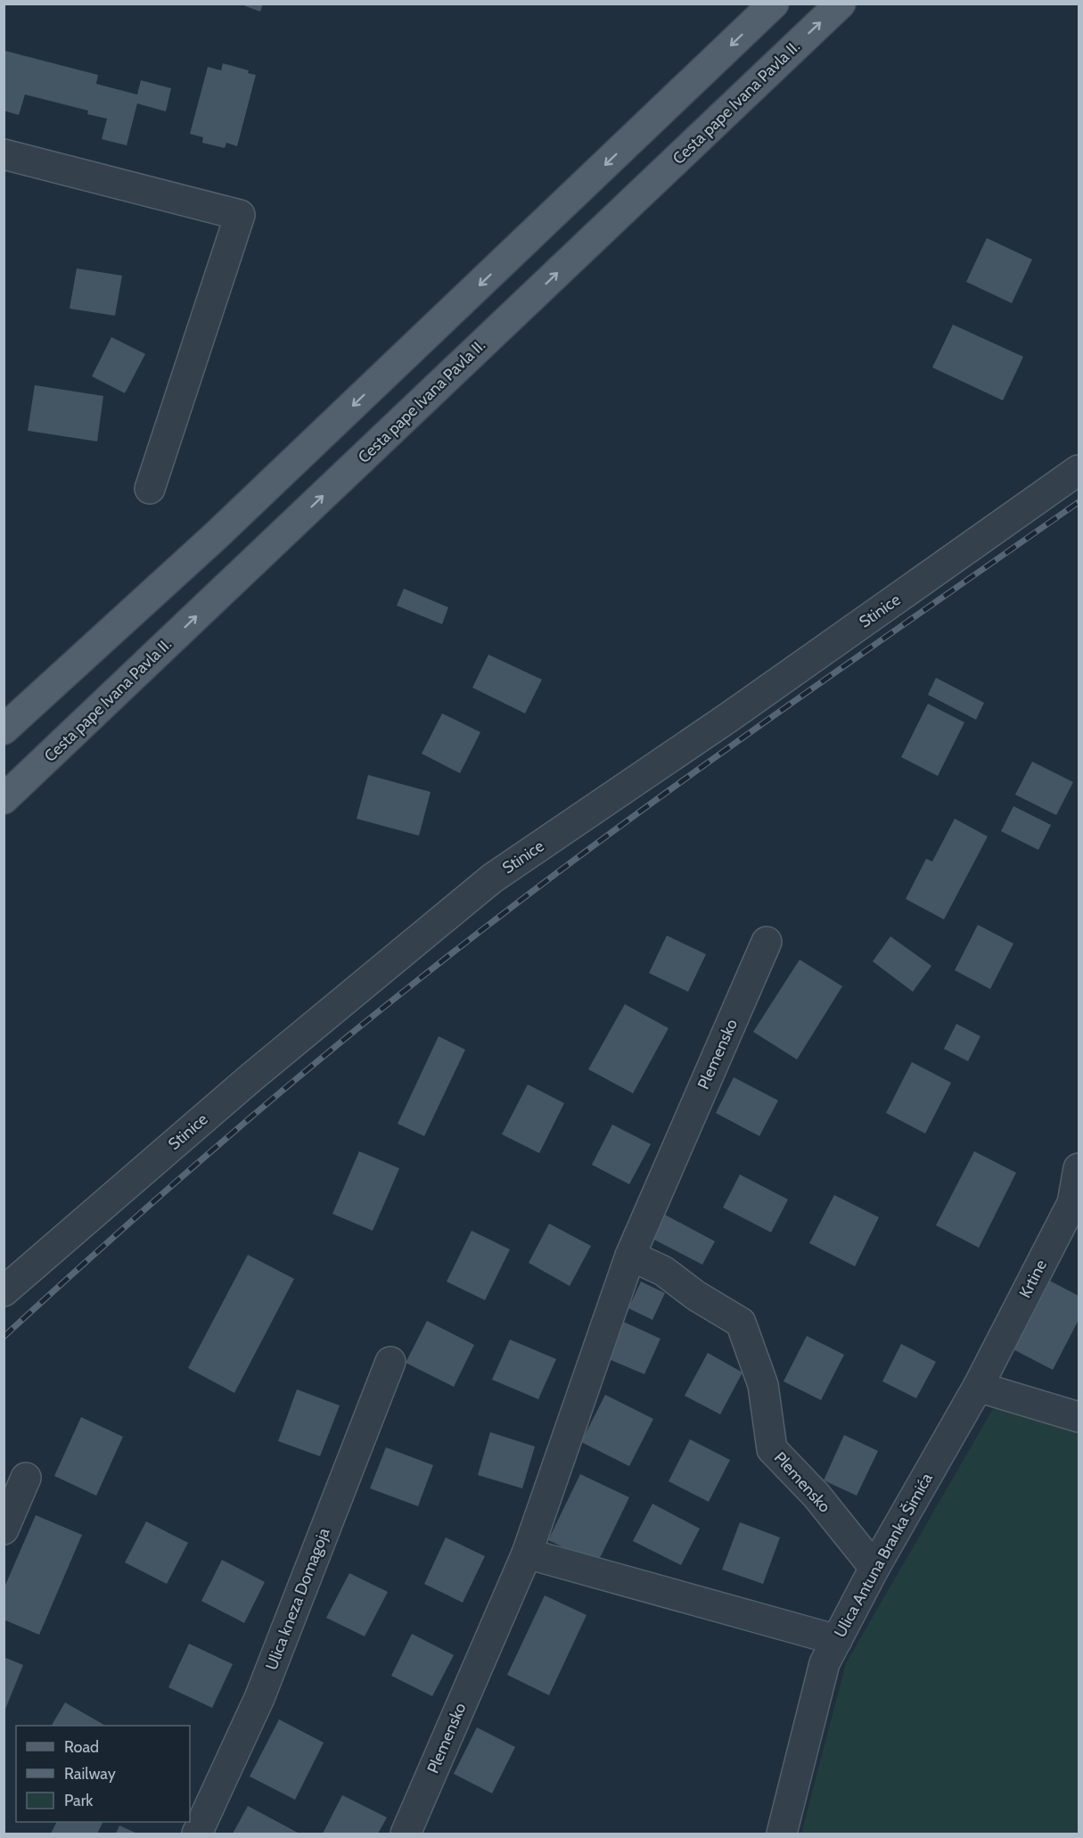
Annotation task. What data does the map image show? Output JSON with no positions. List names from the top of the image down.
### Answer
{
  "streets": {
    "main road": ["Cesta pape Ivana Pavla II."],
    "street": [
      "Stinice",
      "Plemensko",
      "Krtine",
      "Ulica Antuna Branka Šimića",
      "Ulica kneza Domagoja"
    ]
  },
  "crossings": [
    ["Plemensko", "Ulica Antuna Branka Šimića"],
    ["Krtine", "Ulica Antuna Branka Šimića"]
  ],
  "legend": ["Road", "Railway", "Park"]
}
